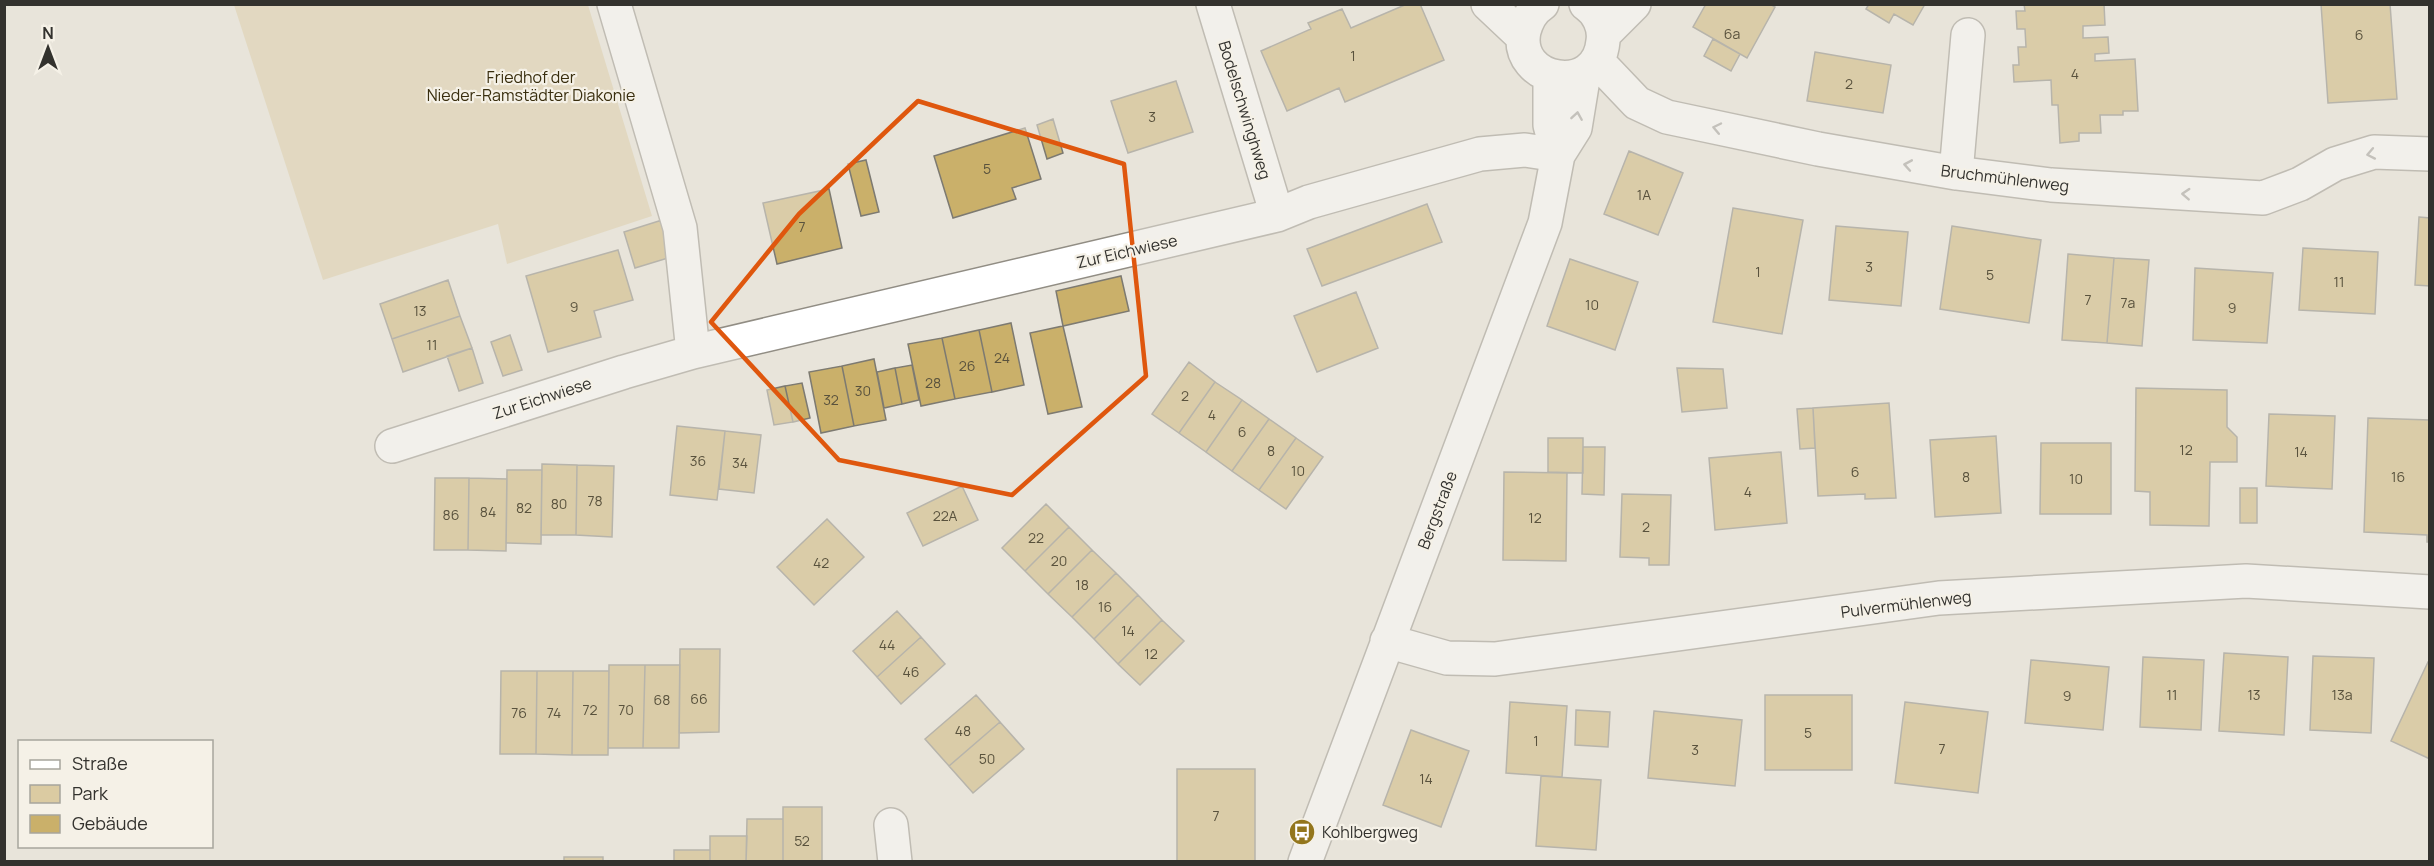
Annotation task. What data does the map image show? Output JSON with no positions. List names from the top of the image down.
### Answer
{
  "streets": {
    "street": [
      "Bodelschwinghweg",
      "Bruchmühlenweg",
      "Zur Eichwiese",
      "Bergstraße",
      "Pulvermühlenweg"
    ]
  },
  "crossings": [
    ["Bodelschwinghweg", "Zur Eichwiese"],
    ["Bruchmühlenweg", "Bergstraße"],
    ["Zur Eichwiese", "Bergstraße"],
    ["Bergstraße", "Pulvermühlenweg"]
  ],
  "one_way": ["Bruchmühlenweg"],
  "parks": ["Friedhof der Nieder-Ramstädter Diakonie"],
  "places": {
    "bus stop": ["Kohlbergweg"]
  },
  "house_numbers": [
    "6a",
    "6",
    "1",
    "4",
    "2",
    "3",
    "5",
    "1A",
    "7",
    "3",
    "1",
    "5",
    "11",
    "7",
    "7a",
    "10",
    "9",
    "9",
    "13",
    "11",
    "24",
    "26",
    "28",
    "30",
    "2",
    "32",
    "4",
    "6",
    "12",
    "8",
    "14",
    "36",
    "34",
    "10",
    "6",
    "8",
    "16",
    "10",
    "4",
    "78",
    "80",
    "82",
    "84",
    "86",
    "22A",
    "12",
    "2",
    "22",
    "20",
    "42",
    "18",
    "16",
    "14",
    "44",
    "12",
    "46",
    "11",
    "13",
    "13a",
    "9",
    "66",
    "68",
    "72",
    "70",
    "76",
    "74",
    "48",
    "5",
    "1",
    "7",
    "3",
    "50",
    "14",
    "7",
    "52"
  ],
  "legend": ["Straße", "Park", "Gebäude"],
  "north": "top"
}
